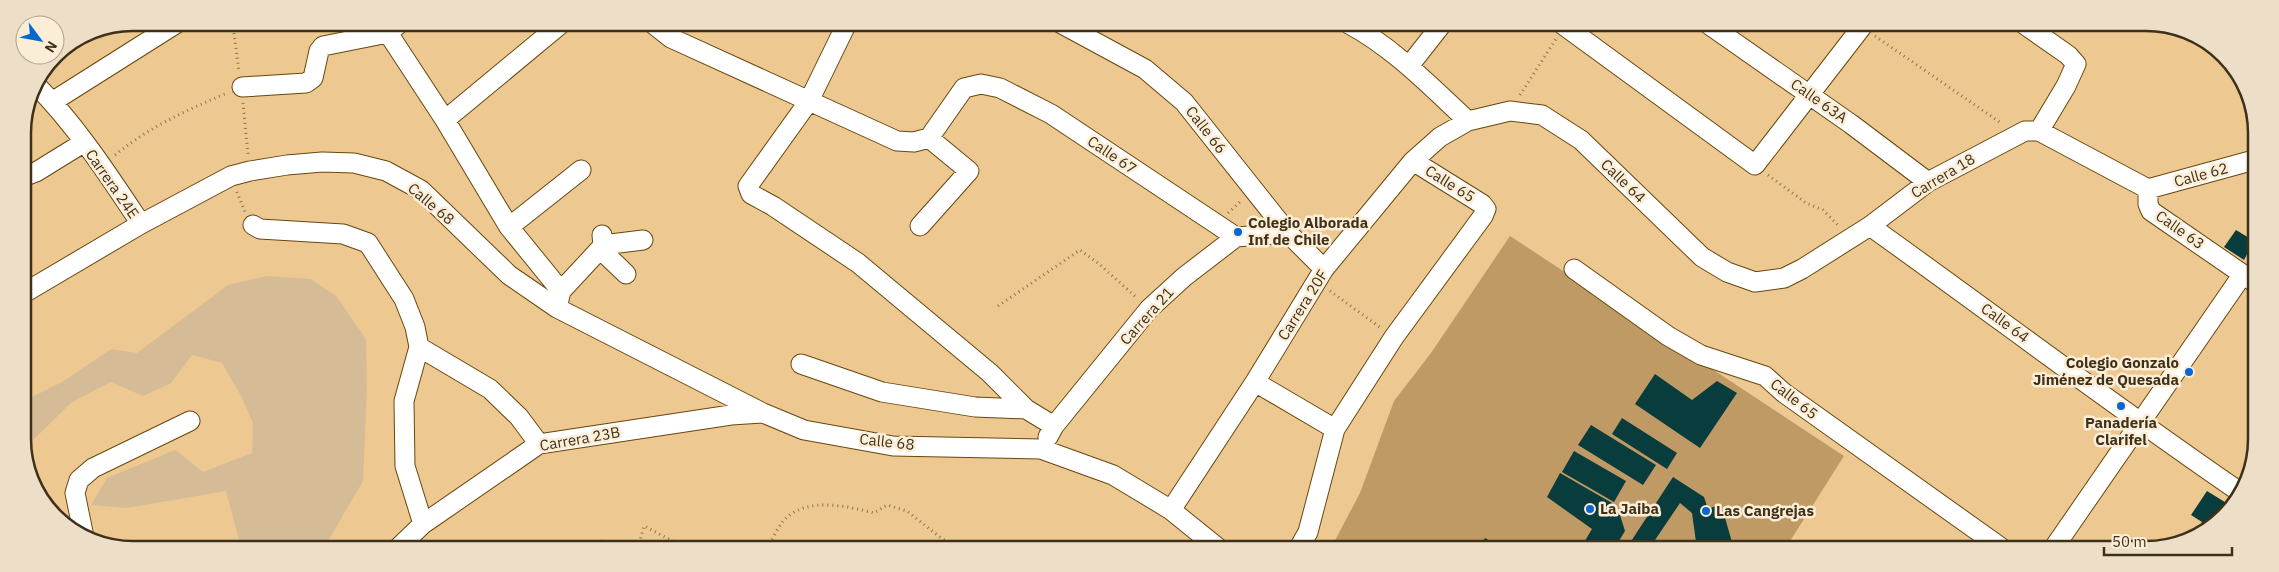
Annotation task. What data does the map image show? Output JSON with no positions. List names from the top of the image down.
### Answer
{
  "streets": {
    "street": [
      "Calle 63A",
      "Calle 66",
      "Calle 67",
      "Calle 62",
      "Carrera 18",
      "Calle 64",
      "Carrera 24E",
      "Calle 65",
      "Calle 68",
      "Calle 63",
      "Carrera 20F",
      "Carrera 21",
      "Carrera 23B"
    ]
  },
  "crossings": [
    ["Calle 63A", "Carrera 18"],
    ["Calle 66", "Carrera 20F"],
    ["Calle 67", "Carrera 21"],
    ["Calle 62", "Calle 63"],
    ["Carrera 18", "Calle 64"],
    ["Calle 64", "Carrera 20F"],
    ["Carrera 24E", "Calle 68"],
    ["Calle 65", "Carrera 20F"],
    ["Calle 68", "Carrera 20F"],
    ["Calle 68", "Carrera 21"],
    ["Calle 68", "Carrera 23B"]
  ],
  "places": [
    "Colegio Alborada Inf de Chile",
    "Colegio Gonzalo Jiménez de Quesada",
    "Panadería Clarifel",
    "La Jaiba",
    "Las Cangrejas"
  ],
  "scale_bar": "50 m",
  "north": "bottom right"
}
